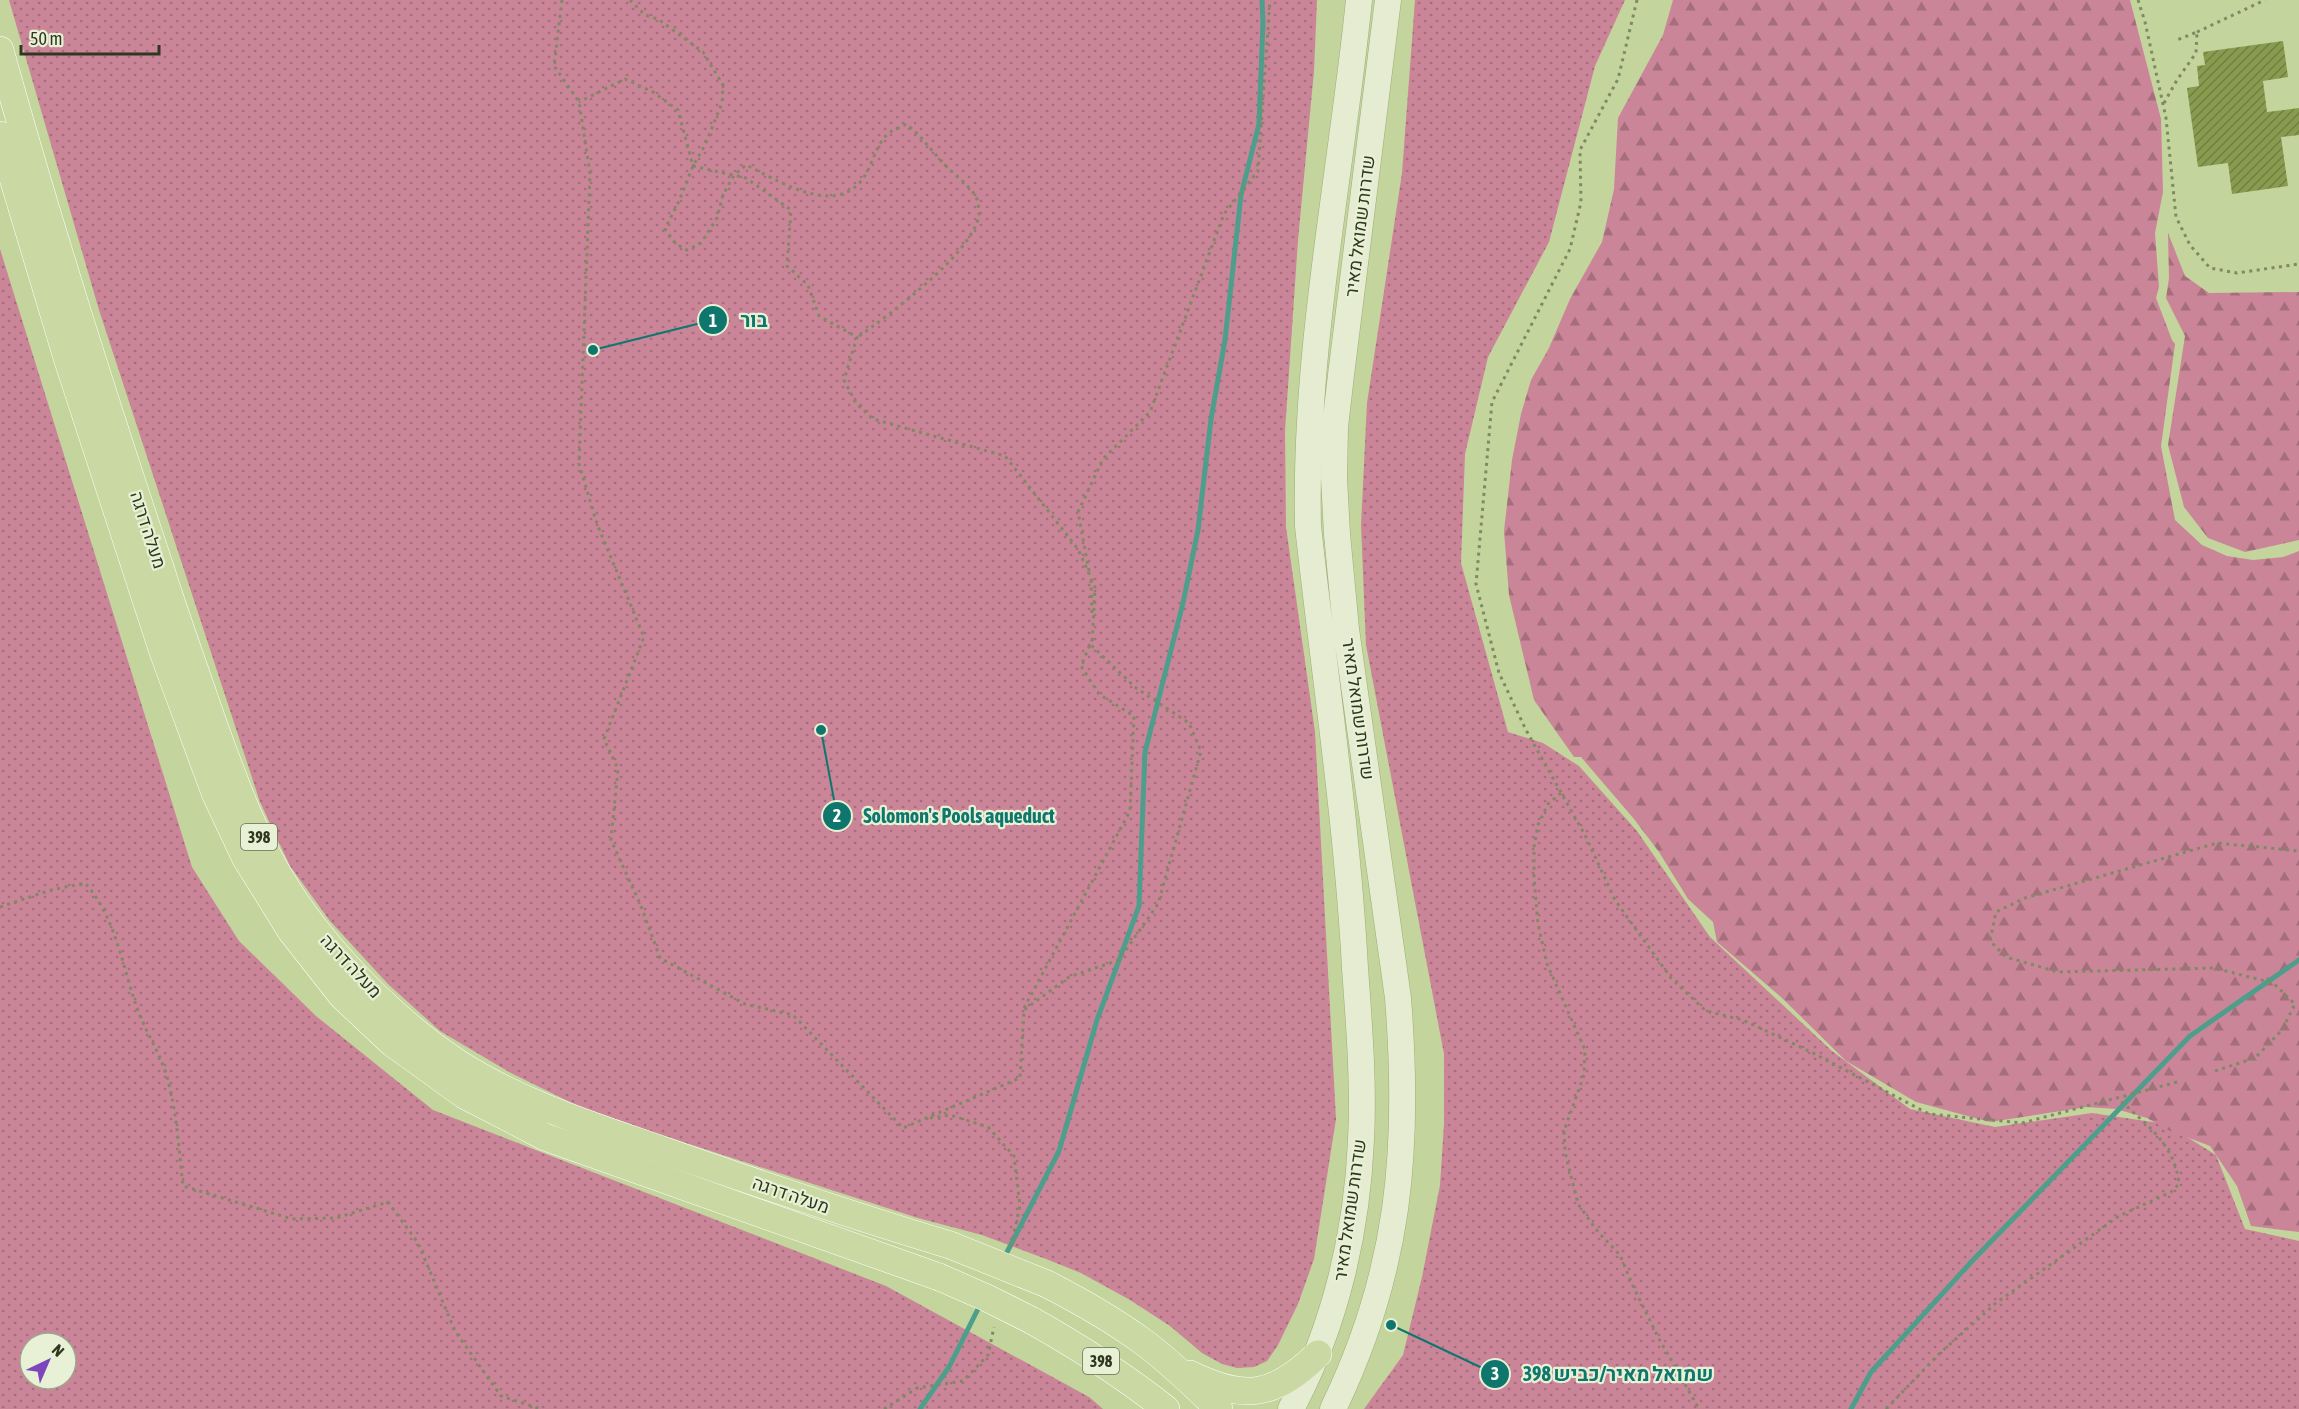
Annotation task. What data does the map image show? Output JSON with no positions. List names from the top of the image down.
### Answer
{
  "streets": {
    "main road": ["שדרות שמואל מאיר", "מעלה דרגה", "398"]
  },
  "places": ["בור", "Solomon's Pools aqueduct", "שמואל מאיר/כביש 398"],
  "scale_bar": "50 m",
  "north": "top right"
}
